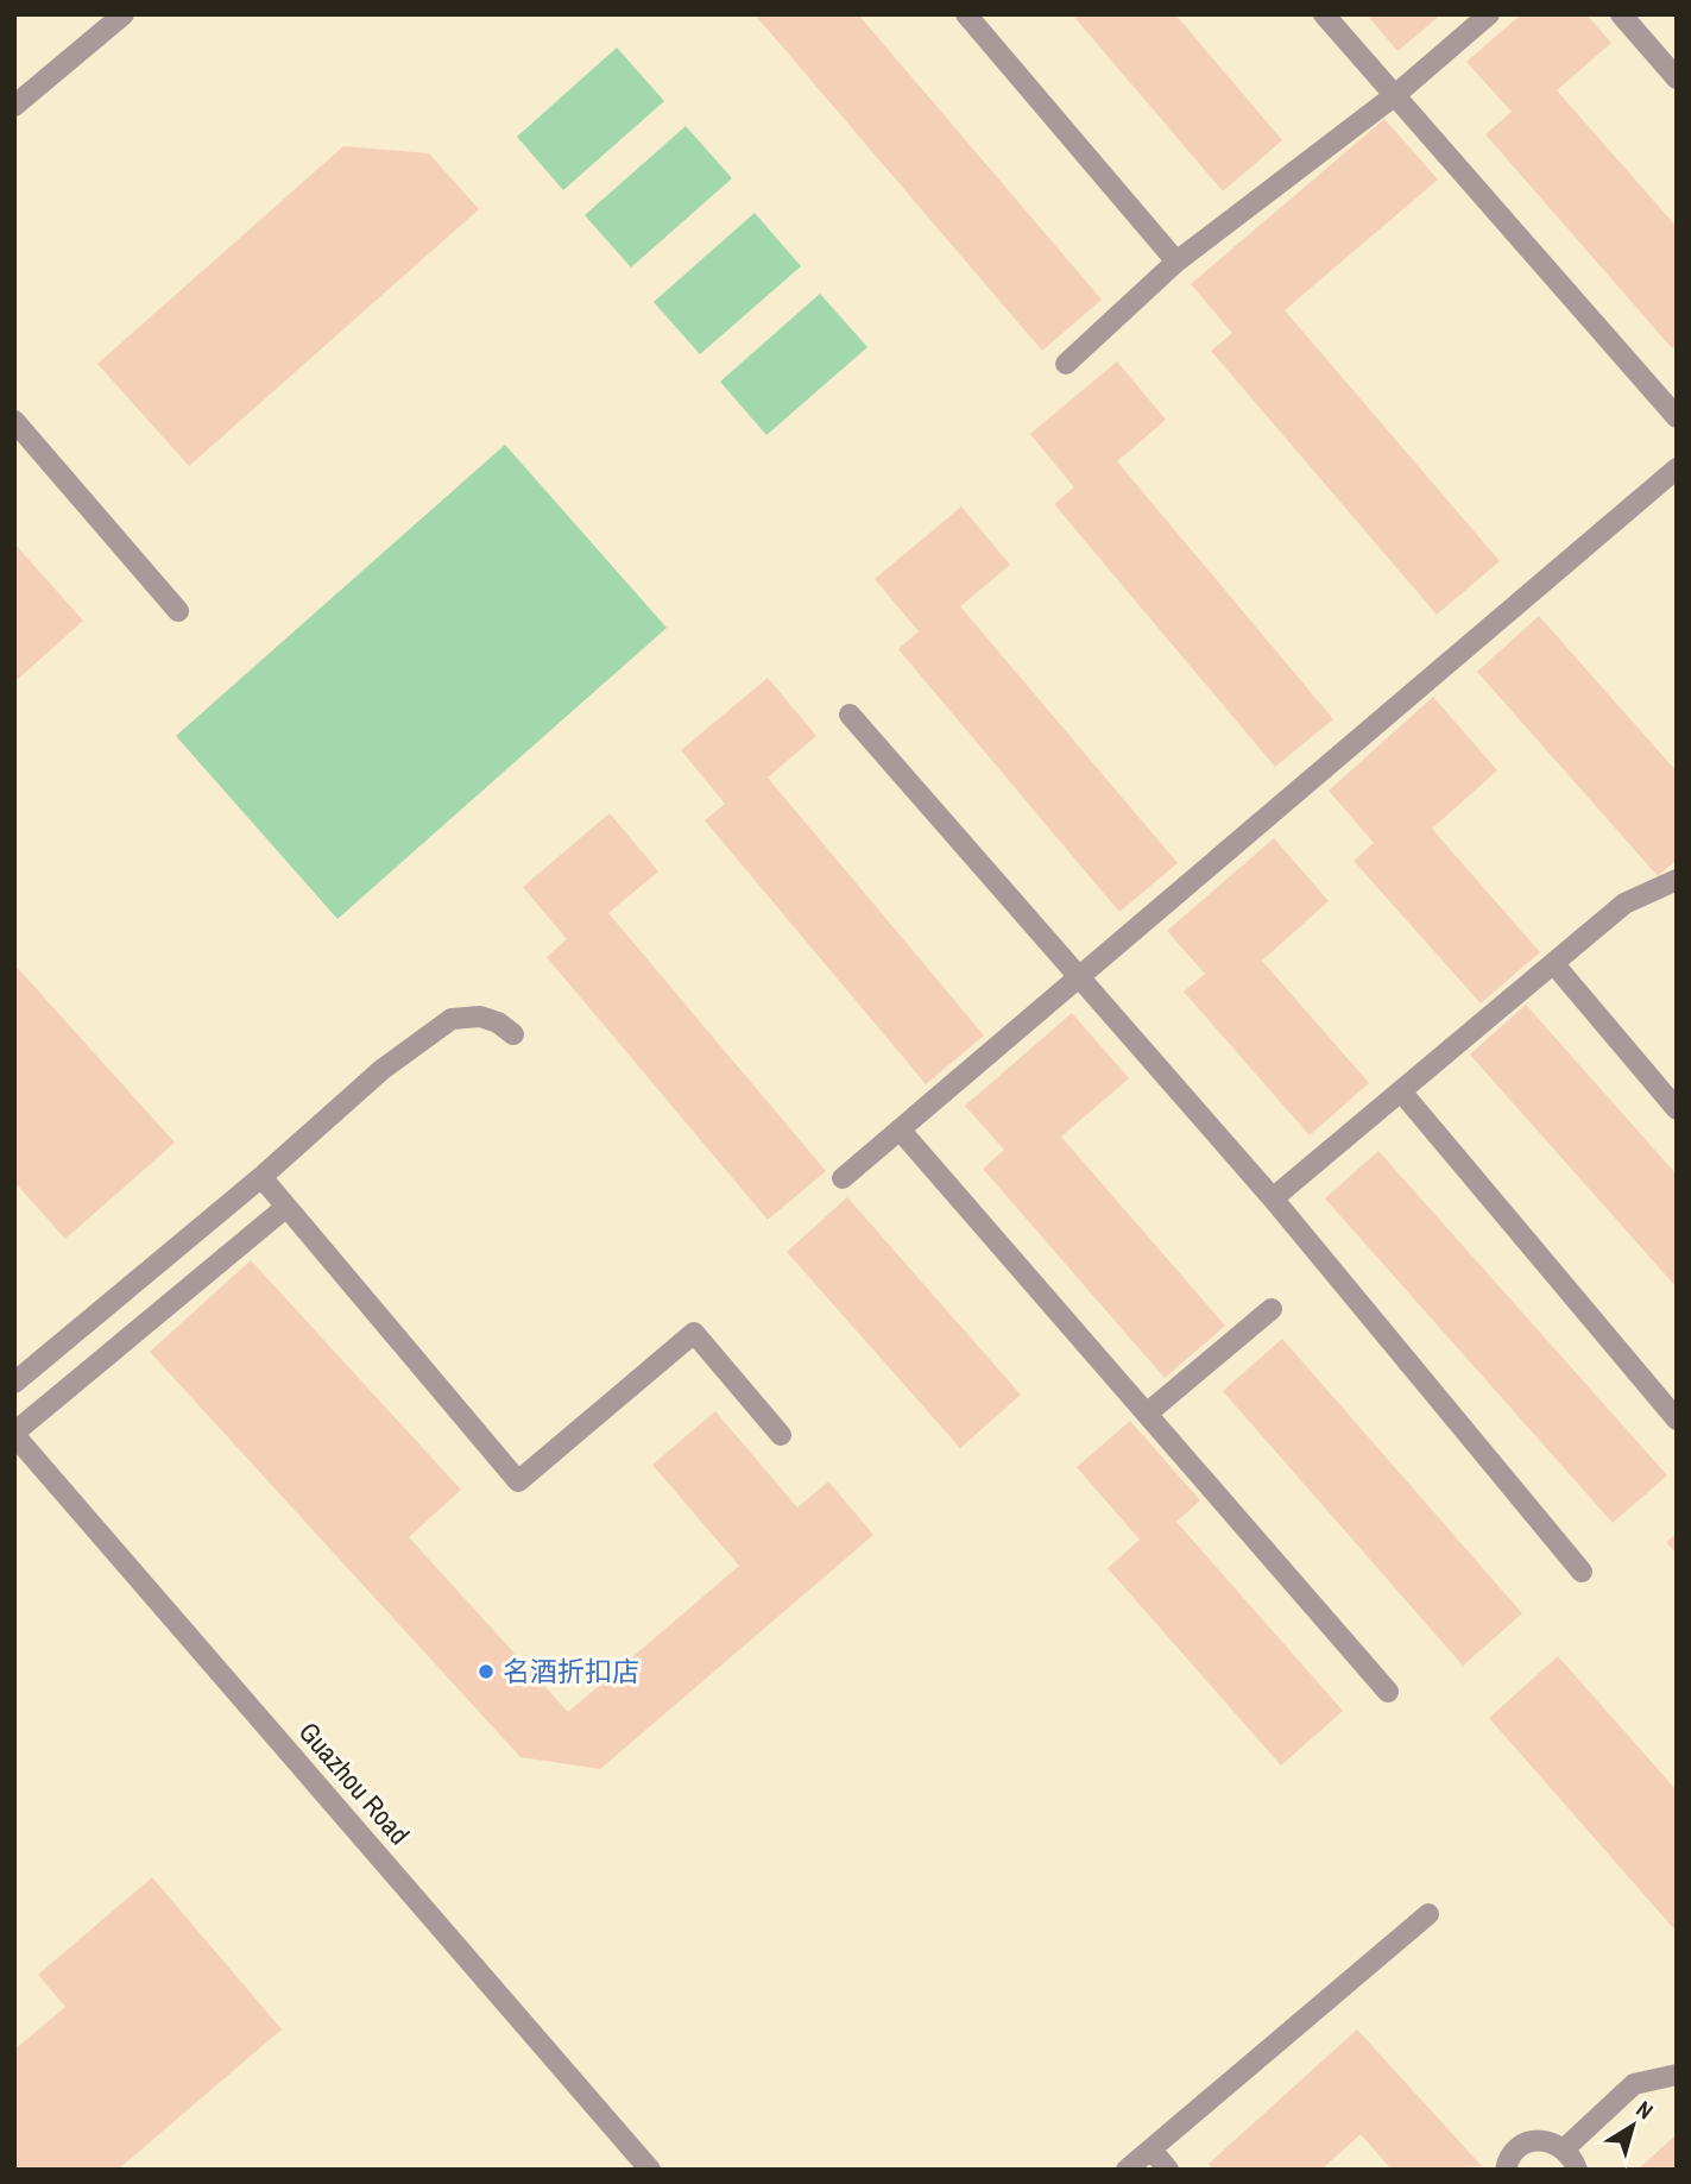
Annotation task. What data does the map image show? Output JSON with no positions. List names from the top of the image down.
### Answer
{
  "streets": {
    "street": ["Guazhou Road"]
  },
  "places": ["名酒折扣店"],
  "north": "top right"
}
